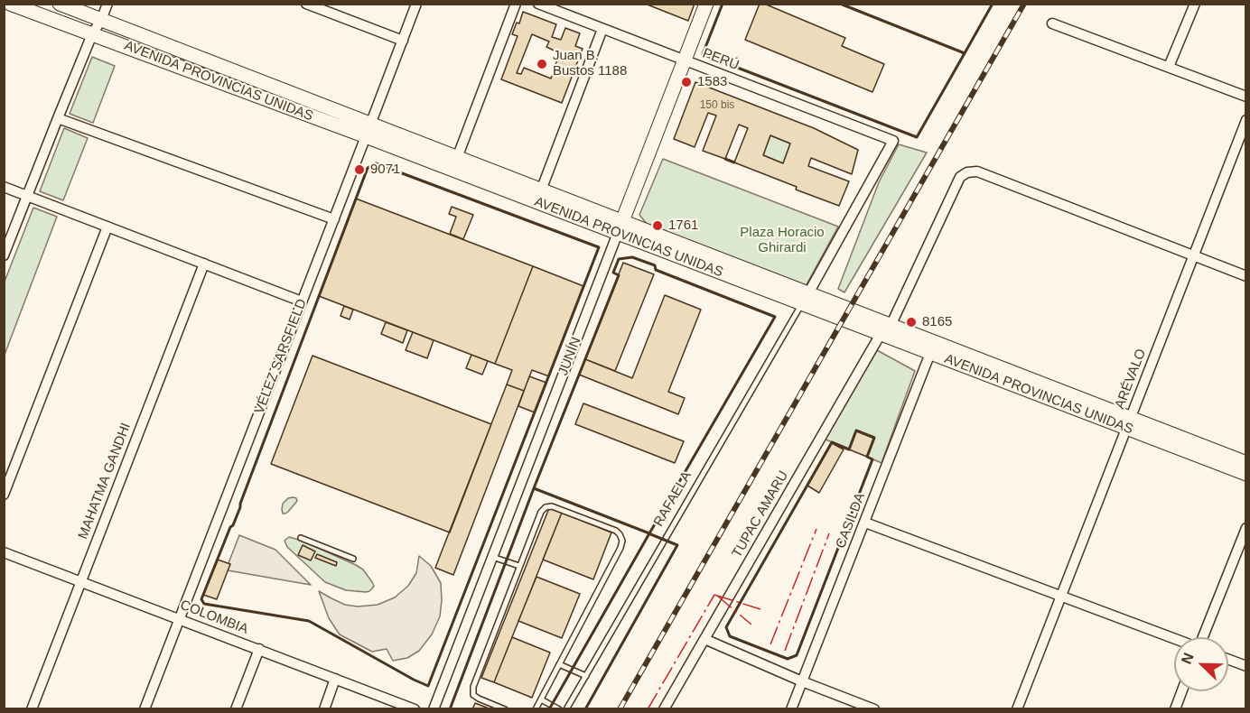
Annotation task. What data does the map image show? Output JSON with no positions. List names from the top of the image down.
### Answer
{
  "streets": {
    "main road": ["AVENIDA PROVINCIAS UNIDAS", "JUNÍN"],
    "street": [
      "PERÚ",
      "VÉLEZ SARSFIELD",
      "ARÉVALO",
      "MAHATMA GANDHI",
      "RAFAELA",
      "TUPAC AMARU",
      "CASILDA",
      "COLOMBIA"
    ]
  },
  "crossings": [
    ["PERÚ", "JUNÍN"],
    ["PERÚ", "RAFAELA"],
    ["AVENIDA PROVINCIAS UNIDAS", "VÉLEZ SARSFIELD"],
    ["AVENIDA PROVINCIAS UNIDAS", "JUNÍN"],
    ["AVENIDA PROVINCIAS UNIDAS", "ARÉVALO"],
    ["AVENIDA PROVINCIAS UNIDAS", "RAFAELA"],
    ["AVENIDA PROVINCIAS UNIDAS", "TUPAC AMARU"],
    ["AVENIDA PROVINCIAS UNIDAS", "CASILDA"],
    ["VÉLEZ SARSFIELD", "COLOMBIA"],
    ["ARÉVALO", "TUPAC AMARU"],
    ["MAHATMA GANDHI", "COLOMBIA"]
  ],
  "parks": ["Plaza Horacio Ghirardi"],
  "places": [
    "Juan B. Bustos 1188",
    "1583",
    "9071",
    "1761",
    "8165"
  ],
  "house_numbers": ["150 bis"],
  "north": "top left"
}
